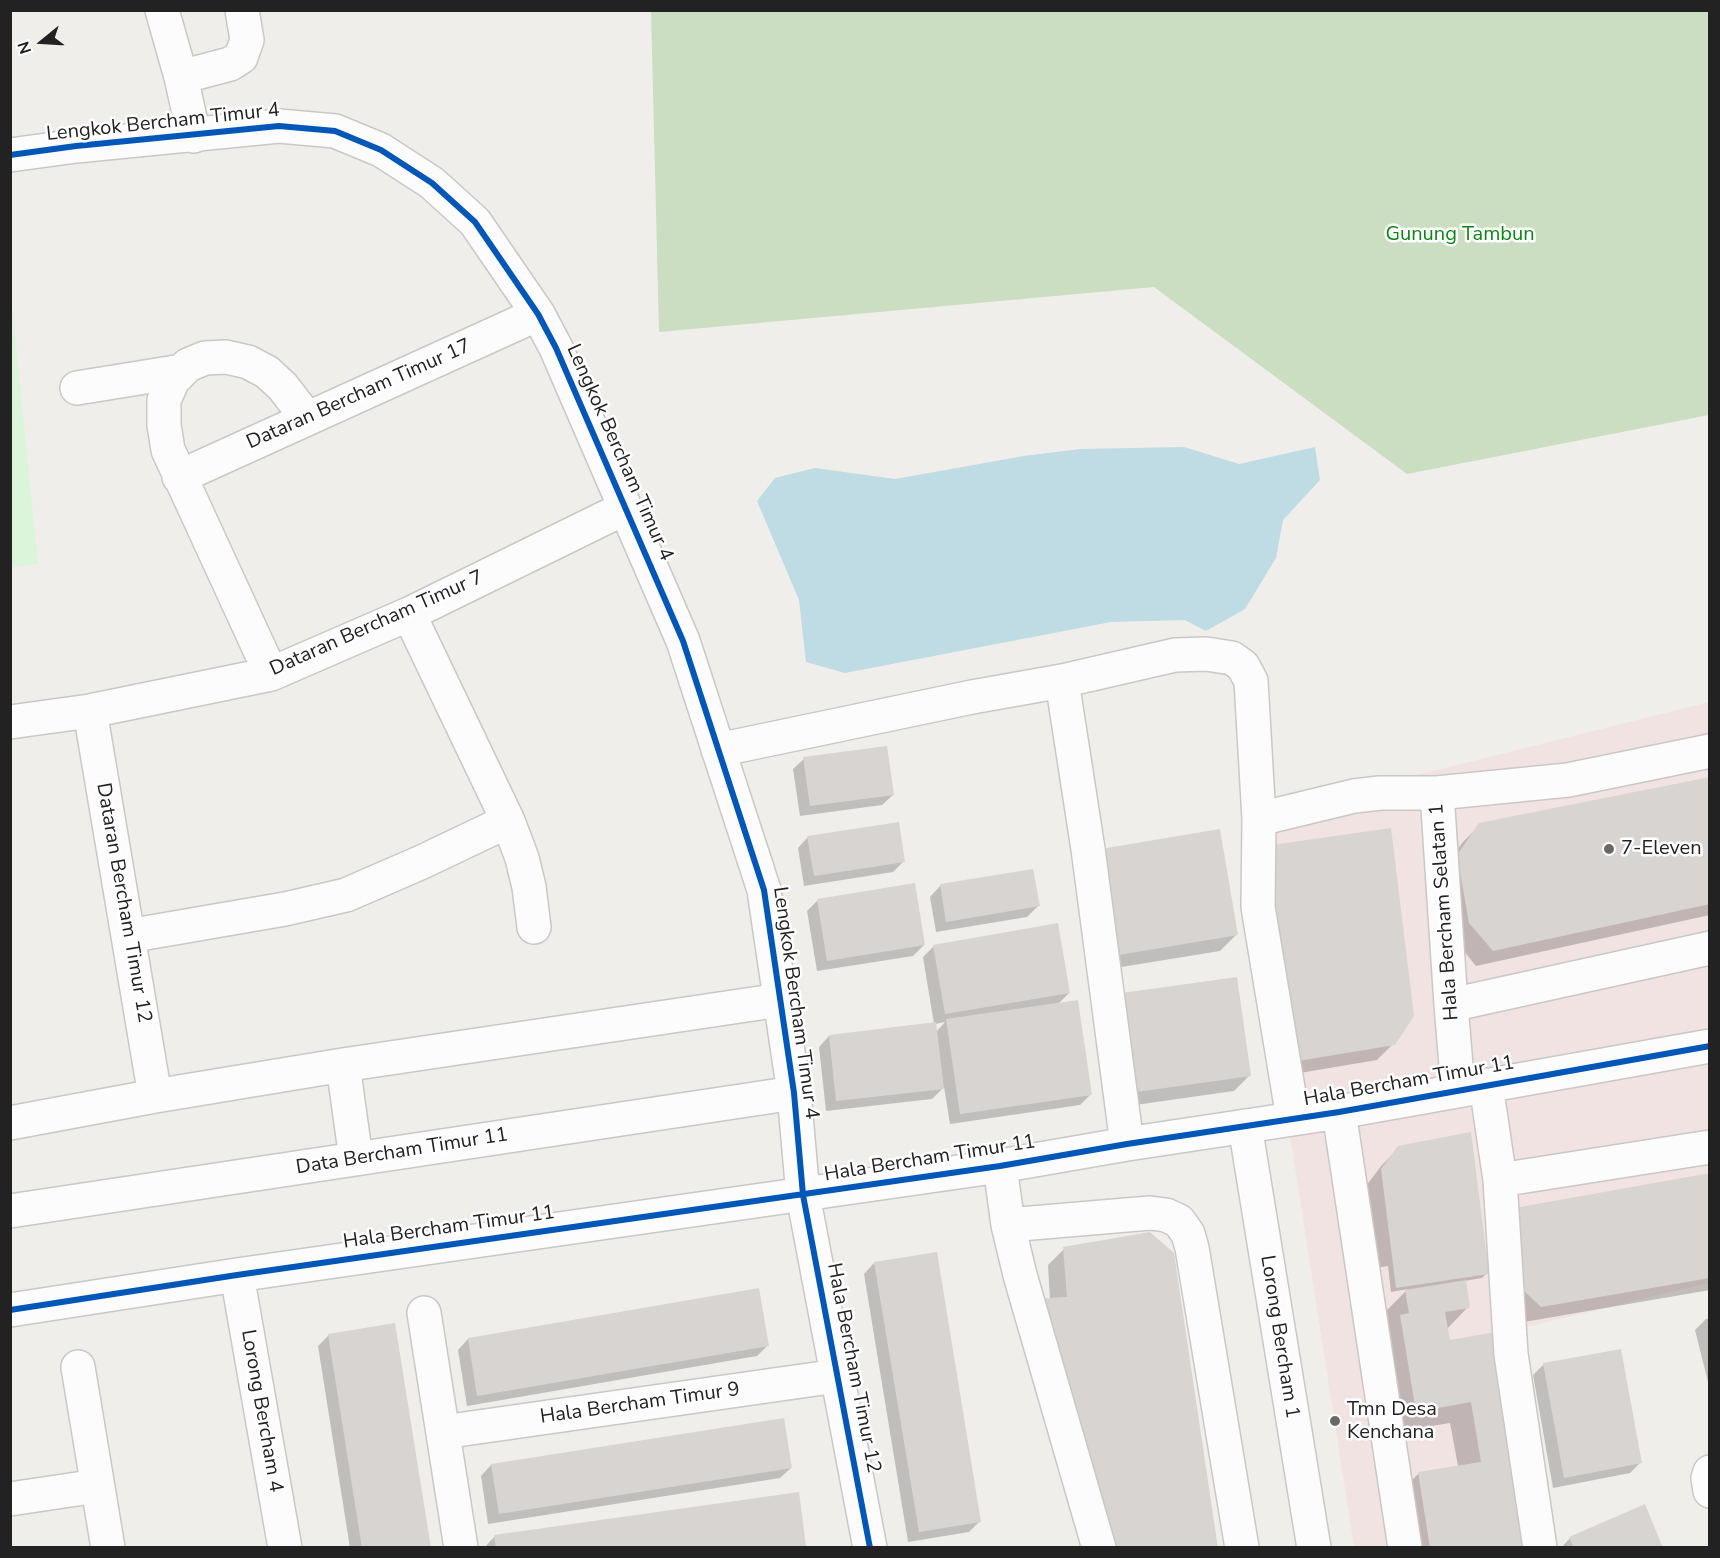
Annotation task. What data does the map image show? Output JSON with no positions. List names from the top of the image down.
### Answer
{
  "streets": {
    "street": [
      "Lengkok Bercham Timur 4",
      "Dataran Bercham Timur 17",
      "Dataran Bercham Timur 7",
      "Dataran Bercham Timur 12",
      "Hala Bercham Selatan 1",
      "Hala Bercham Timur 11",
      "Data Bercham Timur 11",
      "Lorong Bercham 1",
      "Hala Bercham Timur 12",
      "Hala Bercham Timur 9",
      "Lorong Bercham 4"
    ]
  },
  "crossings": [
    ["Lengkok Bercham Timur 4", "Dataran Bercham Timur 17"],
    ["Lengkok Bercham Timur 4", "Dataran Bercham Timur 7"],
    ["Lengkok Bercham Timur 4", "Hala Bercham Timur 11"],
    ["Lengkok Bercham Timur 4", "Data Bercham Timur 11"],
    ["Lengkok Bercham Timur 4", "Hala Bercham Timur 12"],
    ["Dataran Bercham Timur 7", "Dataran Bercham Timur 12"],
    ["Hala Bercham Selatan 1", "Hala Bercham Timur 11"],
    ["Hala Bercham Timur 11", "Lorong Bercham 1"],
    ["Hala Bercham Timur 11", "Hala Bercham Timur 12"],
    ["Hala Bercham Timur 11", "Lorong Bercham 4"],
    ["Hala Bercham Timur 12", "Hala Bercham Timur 9"]
  ],
  "parks": ["Gunung Tambun"],
  "places": ["7-Eleven", "Tmn Desa Kenchana"],
  "north": "left"
}
